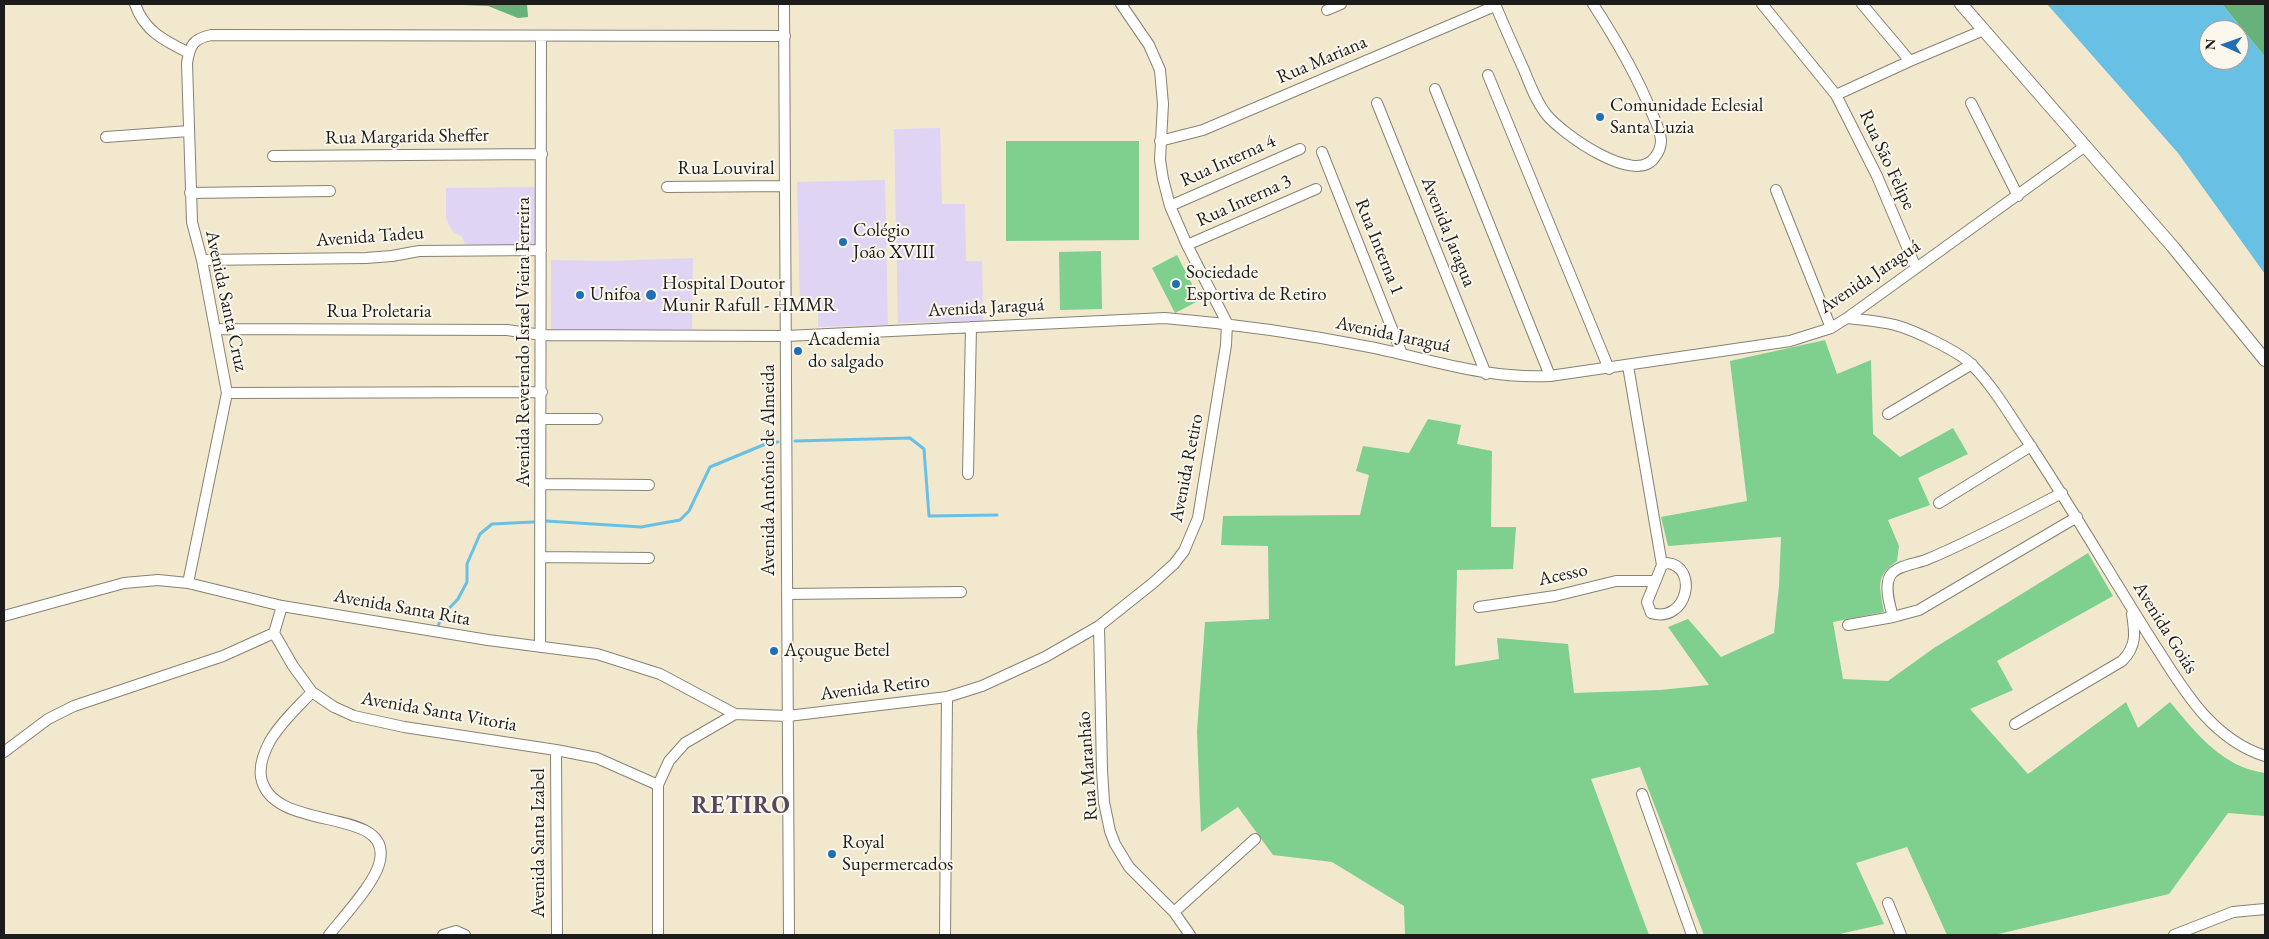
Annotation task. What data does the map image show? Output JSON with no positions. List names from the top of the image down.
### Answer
{
  "streets": {
    "street": [
      "Rua Mariana",
      "Rua Margarida Sheffer",
      "Rua São Felipe",
      "Rua Interna 4",
      "Rua Louviral",
      "Rua Interna 3",
      "Avenida Jaragua",
      "Avenida Tadeu",
      "Rua Interna 1",
      "Avenida Jaraguá",
      "Avenida Santa Cruz",
      "Rua Proletaria",
      "Avenida Reverendo Israel Vieira Ferreira",
      "Avenida Retiro",
      "Avenida Antônio de Almeida",
      "Acesso",
      "Avenida Santa Rita",
      "Avenida Goiás",
      "Avenida Santa Vitoria",
      "Rua Maranhão",
      "Avenida Santa Izabel"
    ]
  },
  "crossings": [
    ["Rua Margarida Sheffer", "Avenida Reverendo Israel Vieira Ferreira"],
    ["Rua São Felipe", "Avenida Jaraguá"],
    ["Rua Louviral", "Avenida Antônio de Almeida"],
    ["Avenida Jaragua", "Avenida Jaraguá"],
    ["Avenida Tadeu", "Avenida Santa Cruz"],
    ["Avenida Tadeu", "Avenida Reverendo Israel Vieira Ferreira"],
    ["Rua Interna 1", "Avenida Jaraguá"],
    ["Avenida Jaraguá", "Rua Proletaria"],
    ["Avenida Jaraguá", "Avenida Reverendo Israel Vieira Ferreira"],
    ["Avenida Jaraguá", "Avenida Retiro"],
    ["Avenida Jaraguá", "Avenida Antônio de Almeida"],
    ["Avenida Jaraguá", "Avenida Goiás"],
    ["Avenida Santa Cruz", "Rua Proletaria"],
    ["Avenida Santa Cruz", "Avenida Santa Rita"],
    ["Rua Proletaria", "Avenida Reverendo Israel Vieira Ferreira"],
    ["Avenida Reverendo Israel Vieira Ferreira", "Avenida Santa Rita"],
    ["Avenida Retiro", "Avenida Antônio de Almeida"],
    ["Avenida Retiro", "Avenida Santa Rita"],
    ["Avenida Retiro", "Rua Maranhão"],
    ["Avenida Antônio de Almeida", "Avenida Santa Rita"],
    ["Avenida Santa Vitoria", "Avenida Santa Izabel"]
  ],
  "districts": ["RETIRO"],
  "places": [
    "Comunidade Eclesial Santa Luzia",
    "Colégio João XVIII",
    "Sociedade Esportiva de Retiro",
    "Unifoa",
    "Hospital Doutor Munir Rafull - HMMR",
    "Academia do salgado",
    "Açougue Betel",
    "Royal Supermercados"
  ],
  "north": "left"
}
